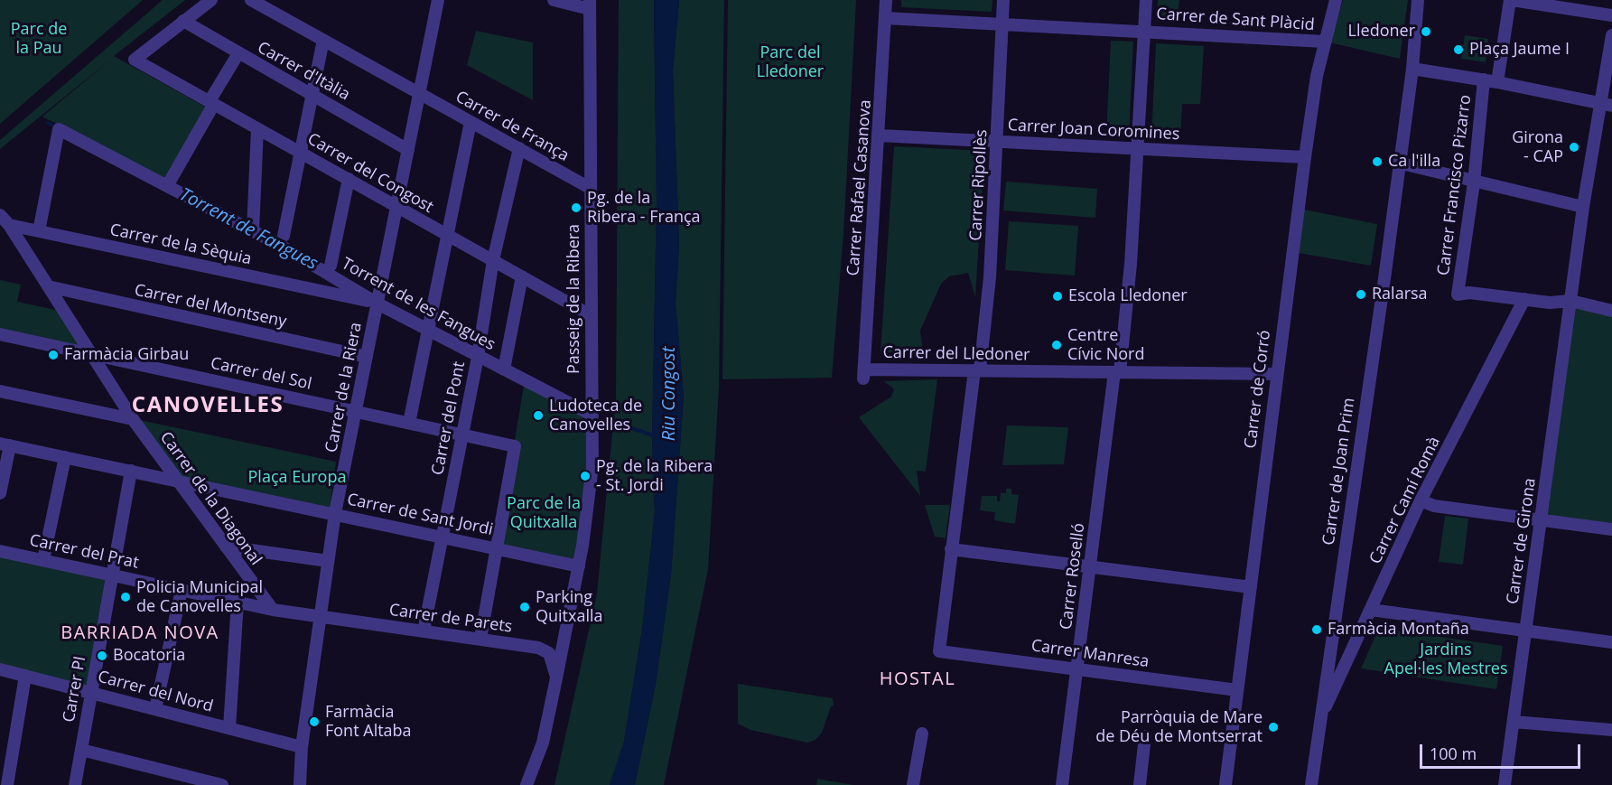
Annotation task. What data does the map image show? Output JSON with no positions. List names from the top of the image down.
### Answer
{
  "streets": {
    "street": [
      "Carrer de Sant Plàcid",
      "Carrer d'Itàlia",
      "Carrer de França",
      "Carrer Joan Coromines",
      "Carrer del Congost",
      "Carrer Ripollès",
      "Carrer Francisco Pizarro",
      "Carrer Rafael Casanova",
      "Carrer de la Sèquia",
      "Passeig de la Ribera",
      "Torrent de les Fangues",
      "Carrer del Montseny",
      "Carrer del Lledoner",
      "Carrer del Sol",
      "Carrer de la Riera",
      "Carrer de Corró",
      "Carrer del Pont",
      "Carrer de Joan Prim",
      "Carrer de la Diagonal",
      "Carrer Camí Romà",
      "Carrer de Sant Jordi",
      "Carrer de Girona",
      "Carrer del Prat",
      "Carrer Roselló",
      "Carrer de Parets",
      "Carrer Manresa",
      "Carrer PI",
      "Carrer del Nord"
    ]
  },
  "crossings": [
    ["Carrer de Sant Plàcid", "Carrer Ripollès"],
    ["Carrer de Sant Plàcid", "Carrer Rafael Casanova"],
    ["Carrer de Sant Plàcid", "Carrer de Corró"],
    ["Carrer de Sant Plàcid", "Carrer Roselló"],
    ["Carrer d'Itàlia", "Carrer del Congost"],
    ["Carrer d'Itàlia", "Carrer de la Riera"],
    ["Carrer de França", "Passeig de la Ribera"],
    ["Carrer de França", "Carrer de la Riera"],
    ["Carrer de França", "Carrer del Pont"],
    ["Carrer Joan Coromines", "Carrer Ripollès"],
    ["Carrer Joan Coromines", "Carrer Rafael Casanova"],
    ["Carrer Joan Coromines", "Carrer de Corró"],
    ["Carrer Joan Coromines", "Carrer Roselló"],
    ["Carrer del Congost", "Passeig de la Ribera"],
    ["Carrer del Congost", "Carrer de la Riera"],
    ["Carrer del Congost", "Carrer del Pont"],
    ["Carrer Ripollès", "Carrer del Lledoner"],
    ["Carrer Ripollès", "Carrer Manresa"],
    ["Carrer Francisco Pizarro", "Carrer Camí Romà"],
    ["Carrer Rafael Casanova", "Carrer del Lledoner"],
    ["Carrer de la Sèquia", "Torrent de les Fangues"],
    ["Carrer de la Sèquia", "Carrer de la Riera"],
    ["Carrer de la Sèquia", "Carrer de la Diagonal"],
    ["Passeig de la Ribera", "Torrent de les Fangues"],
    ["Passeig de la Ribera", "Carrer de Sant Jordi"],
    ["Passeig de la Ribera", "Carrer de Parets"],
    ["Torrent de les Fangues", "Carrer de la Riera"],
    ["Torrent de les Fangues", "Carrer del Pont"],
    ["Carrer del Montseny", "Carrer de la Riera"],
    ["Carrer del Montseny", "Carrer de la Diagonal"],
    ["Carrer del Lledoner", "Carrer de Corró"],
    ["Carrer del Lledoner", "Carrer Roselló"],
    ["Carrer del Sol", "Carrer de la Riera"],
    ["Carrer del Sol", "Carrer del Pont"],
    ["Carrer del Sol", "Carrer de la Diagonal"],
    ["Carrer del Sol", "Carrer de Sant Jordi"],
    ["Carrer de la Riera", "Carrer de Sant Jordi"],
    ["Carrer de la Riera", "Carrer del Prat"],
    ["Carrer de la Riera", "Carrer de Parets"],
    ["Carrer de la Riera", "Carrer del Nord"],
    ["Carrer de Corró", "Carrer Manresa"],
    ["Carrer del Pont", "Carrer de Sant Jordi"],
    ["Carrer del Pont", "Carrer de Parets"],
    ["Carrer de Joan Prim", "Carrer Camí Romà"],
    ["Carrer de la Diagonal", "Carrer de Sant Jordi"],
    ["Carrer de la Diagonal", "Carrer del Prat"],
    ["Carrer de Sant Jordi", "Carrer PI"],
    ["Carrer del Prat", "Carrer de Parets"],
    ["Carrer del Prat", "Carrer PI"],
    ["Carrer Roselló", "Carrer Manresa"],
    ["Carrer PI", "Carrer del Nord"]
  ],
  "districts": ["CANOVELLES", "BARRIADA NOVA", "HOSTAL"],
  "water": ["Torrent de Fangues", "Riu Congost"],
  "parks": [
    "Parc de la Pau",
    "Parc del Lledoner",
    "Plaça Europa",
    "Parc de la Quitxalla",
    "Jardins Apel·les Mestres"
  ],
  "places": [
    "Lledoner",
    "Plaça Jaume I",
    "Girona - CAP",
    "Ca l'illa",
    "Pg. de la Ribera - França",
    "Ralarsa",
    "Escola Lledoner",
    "Centre Cívic Nord",
    "Farmàcia Girbau",
    "Ludoteca de Canovelles",
    "Pg. de la Ribera - St. Jordi",
    "Policia Municipal de Canovelles",
    "Parking Quitxalla",
    "Farmàcia Montaña",
    "Bocatoria",
    "Farmàcia Font Altaba",
    "Parròquia de Mare de Déu de Montserrat"
  ],
  "scale_bar": "100 m"
}
